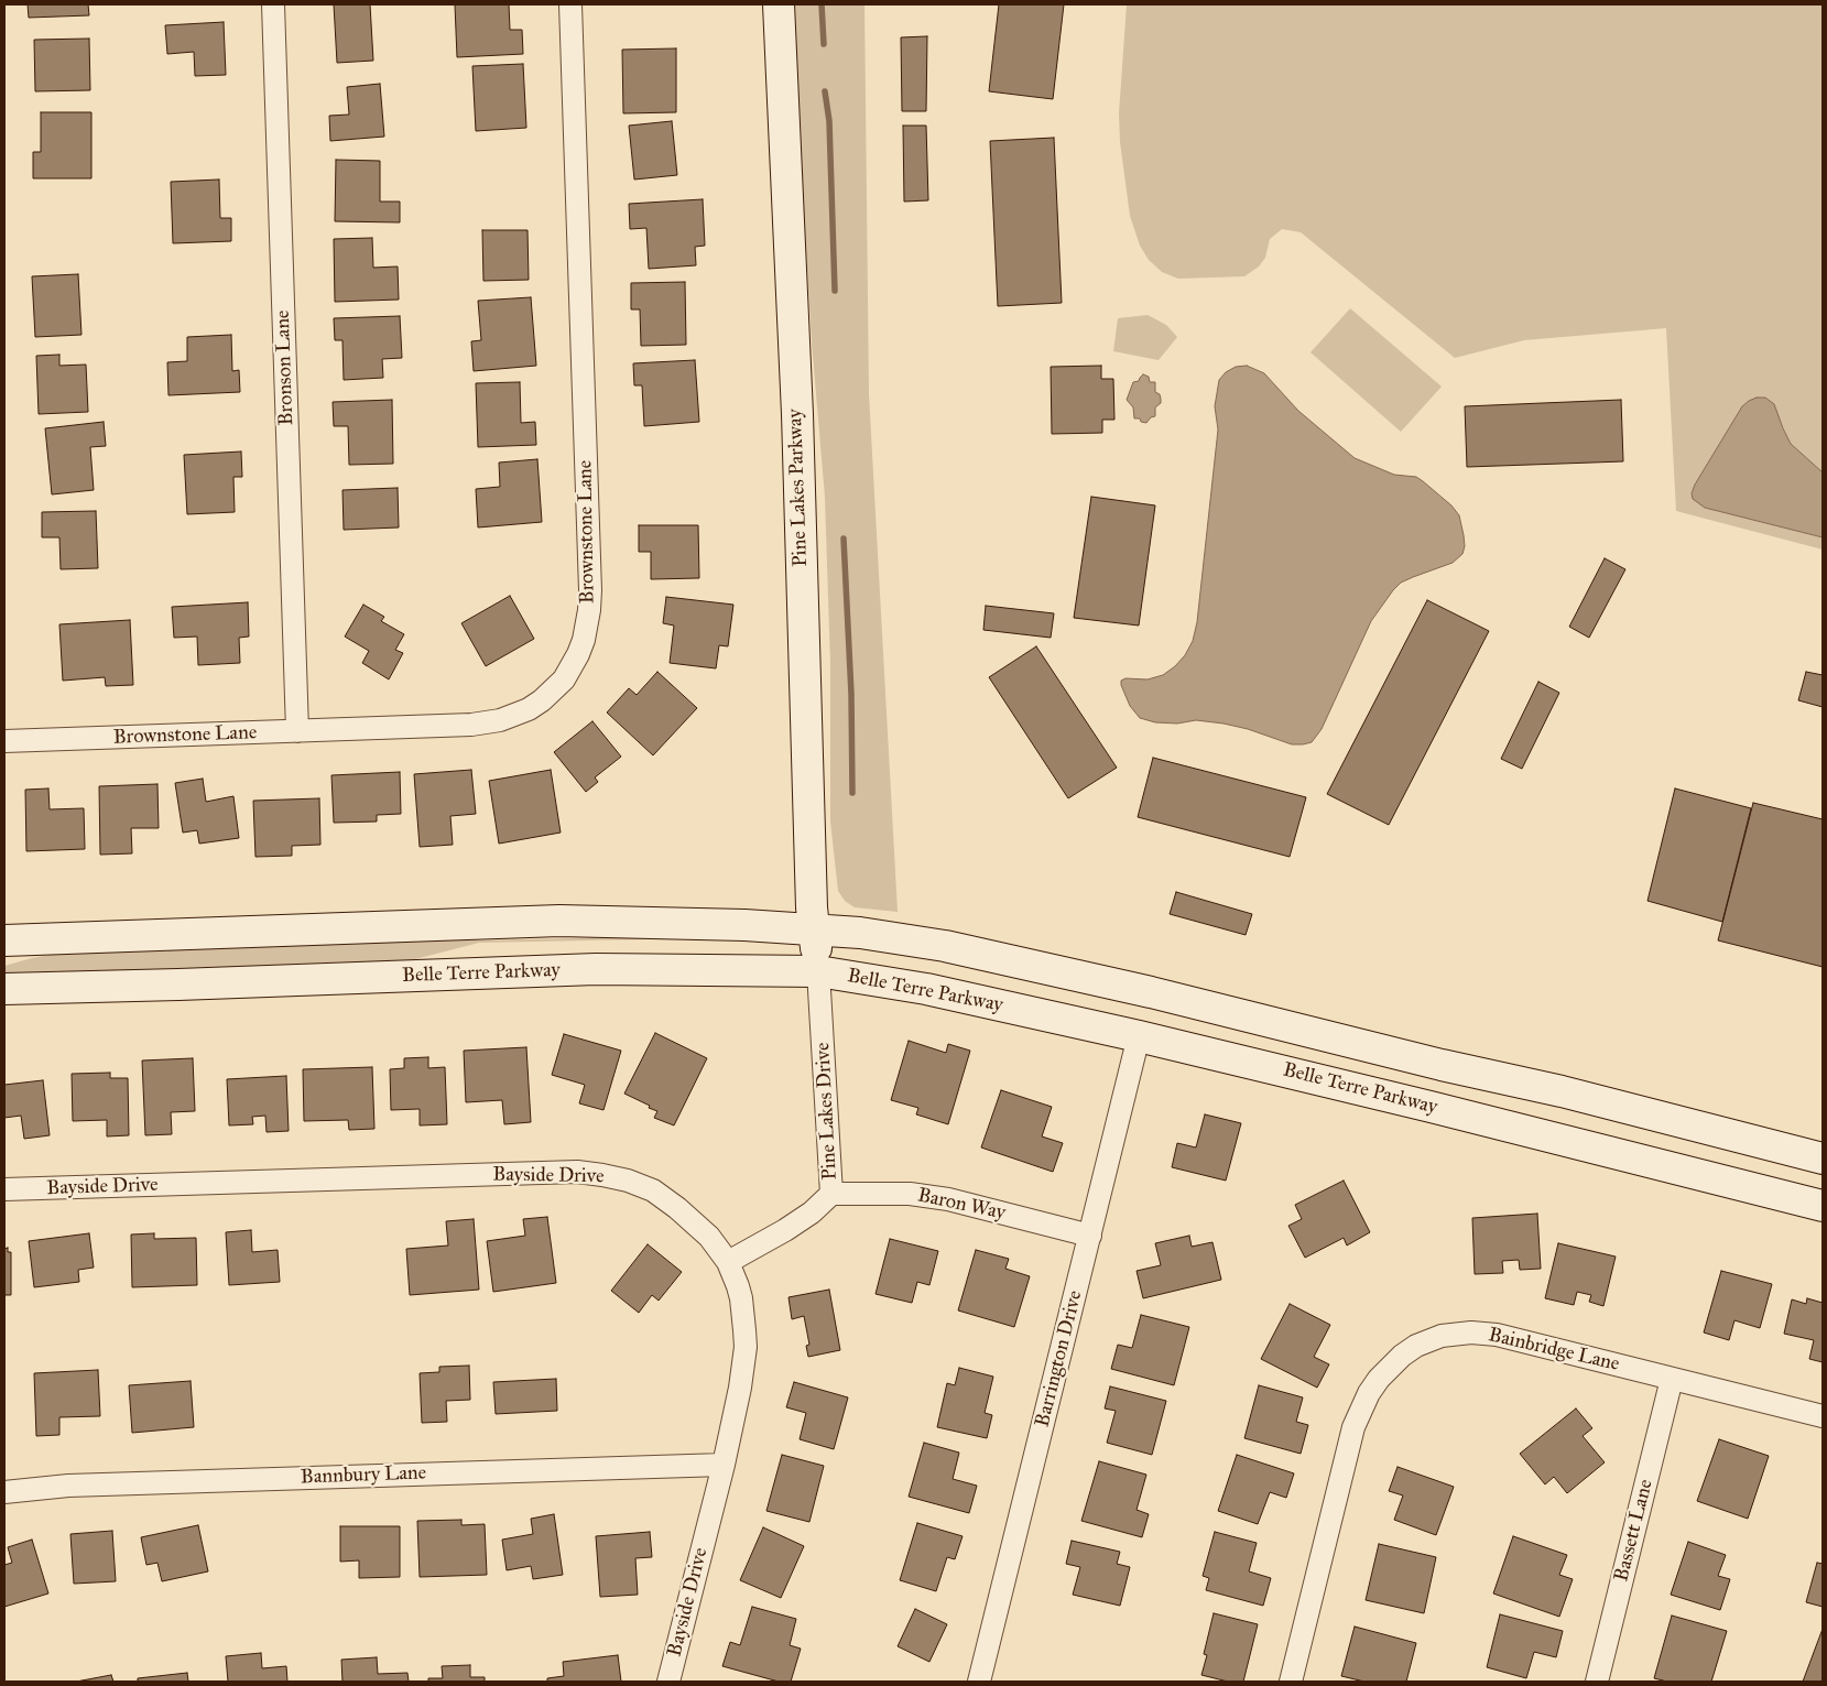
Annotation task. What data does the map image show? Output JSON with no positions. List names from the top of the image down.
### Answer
{
  "streets": {
    "main road": ["Pine Lakes Parkway", "Belle Terre Parkway"],
    "street": [
      "Bronson Lane",
      "Brownstone Lane",
      "Pine Lakes Drive",
      "Bayside Drive",
      "Baron Way",
      "Bainbridge Lane",
      "Barrington Drive",
      "Bannbury Lane",
      "Bassett Lane"
    ]
  },
  "crossings": [
    ["Bronson Lane", "Brownstone Lane"],
    ["Pine Lakes Parkway", "Belle Terre Parkway"],
    ["Pine Lakes Parkway", "Pine Lakes Drive"],
    ["Belle Terre Parkway", "Pine Lakes Drive"],
    ["Belle Terre Parkway", "Barrington Drive"],
    ["Pine Lakes Drive", "Bayside Drive"],
    ["Pine Lakes Drive", "Baron Way"],
    ["Bayside Drive", "Bannbury Lane"],
    ["Baron Way", "Barrington Drive"],
    ["Bainbridge Lane", "Bassett Lane"]
  ]
}
